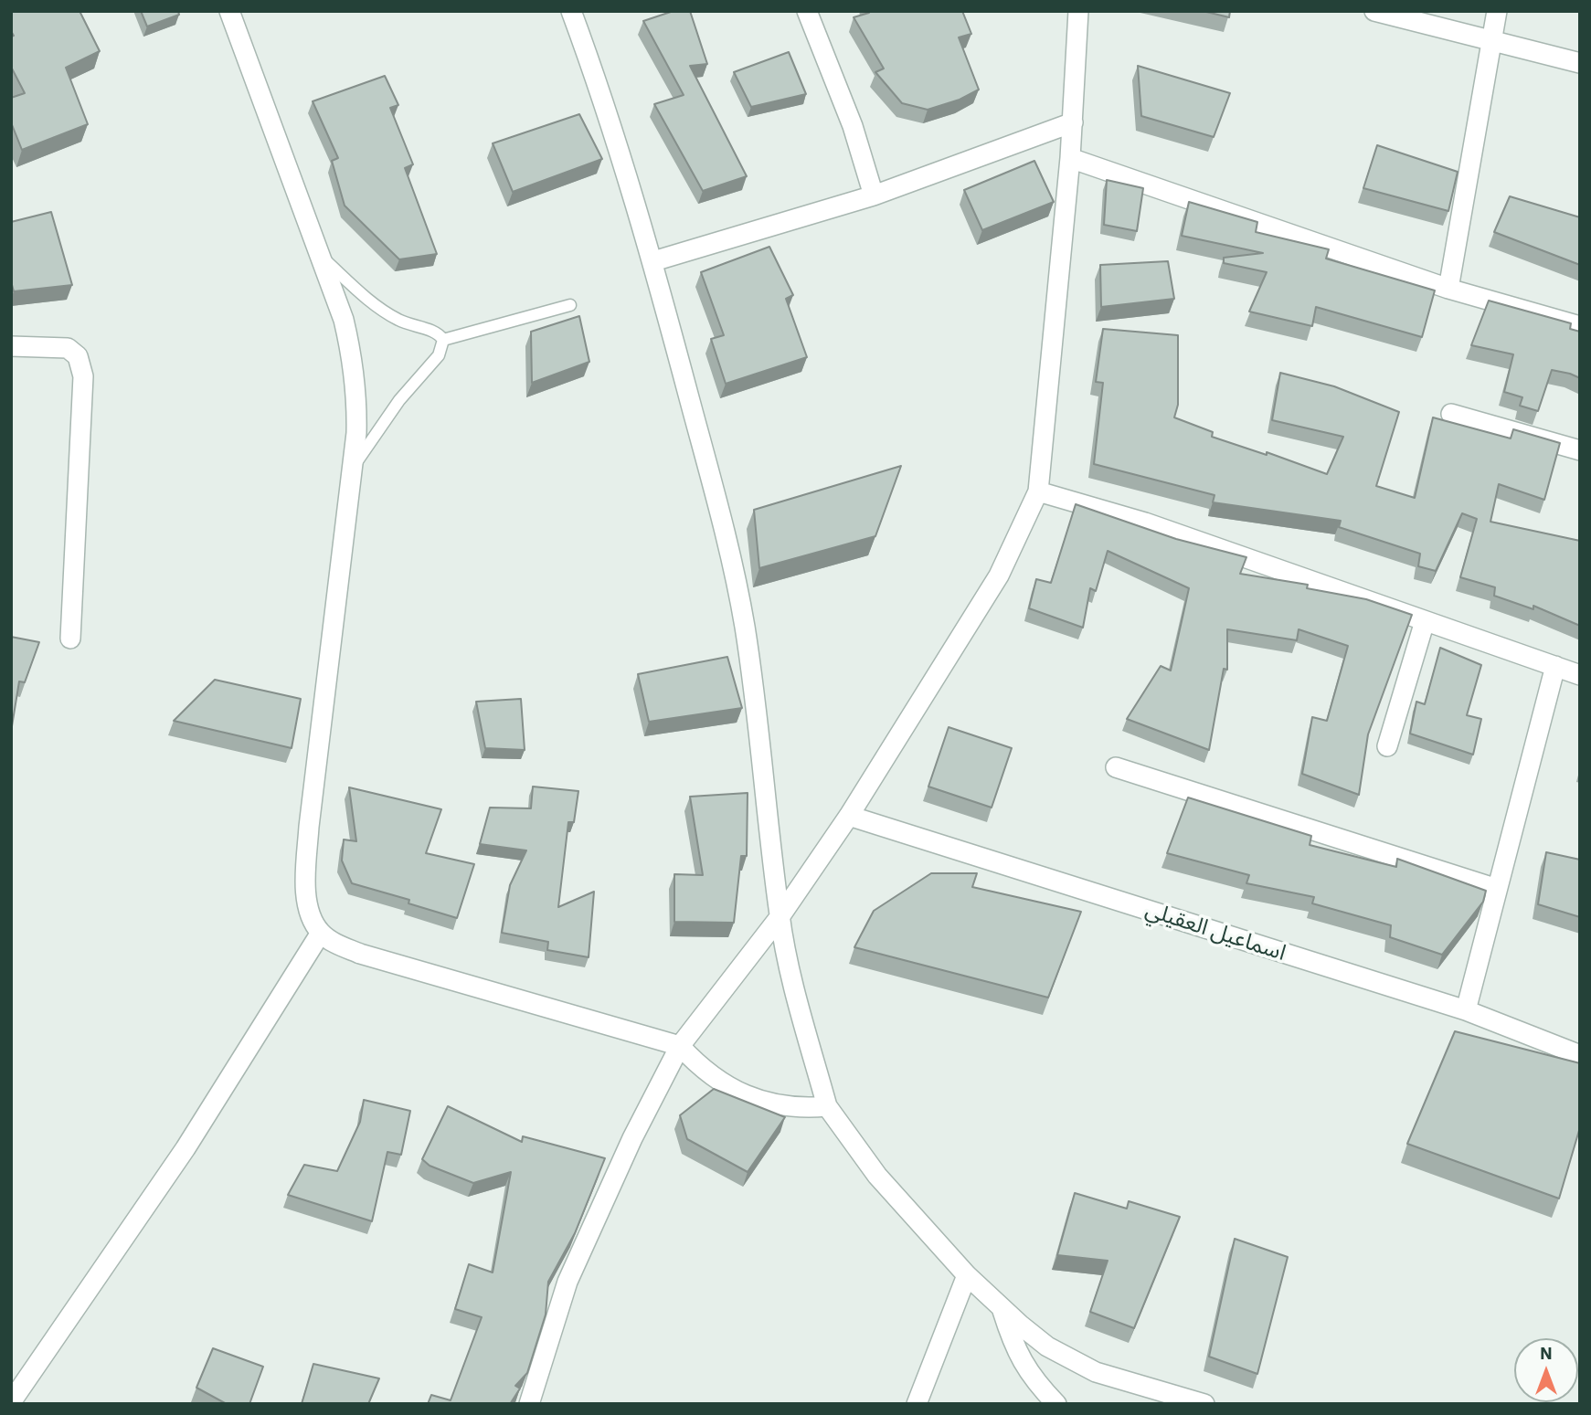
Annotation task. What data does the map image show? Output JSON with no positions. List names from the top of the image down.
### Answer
{
  "streets": {
    "street": ["اسماعيل العقيلي"]
  },
  "north": "top"
}
